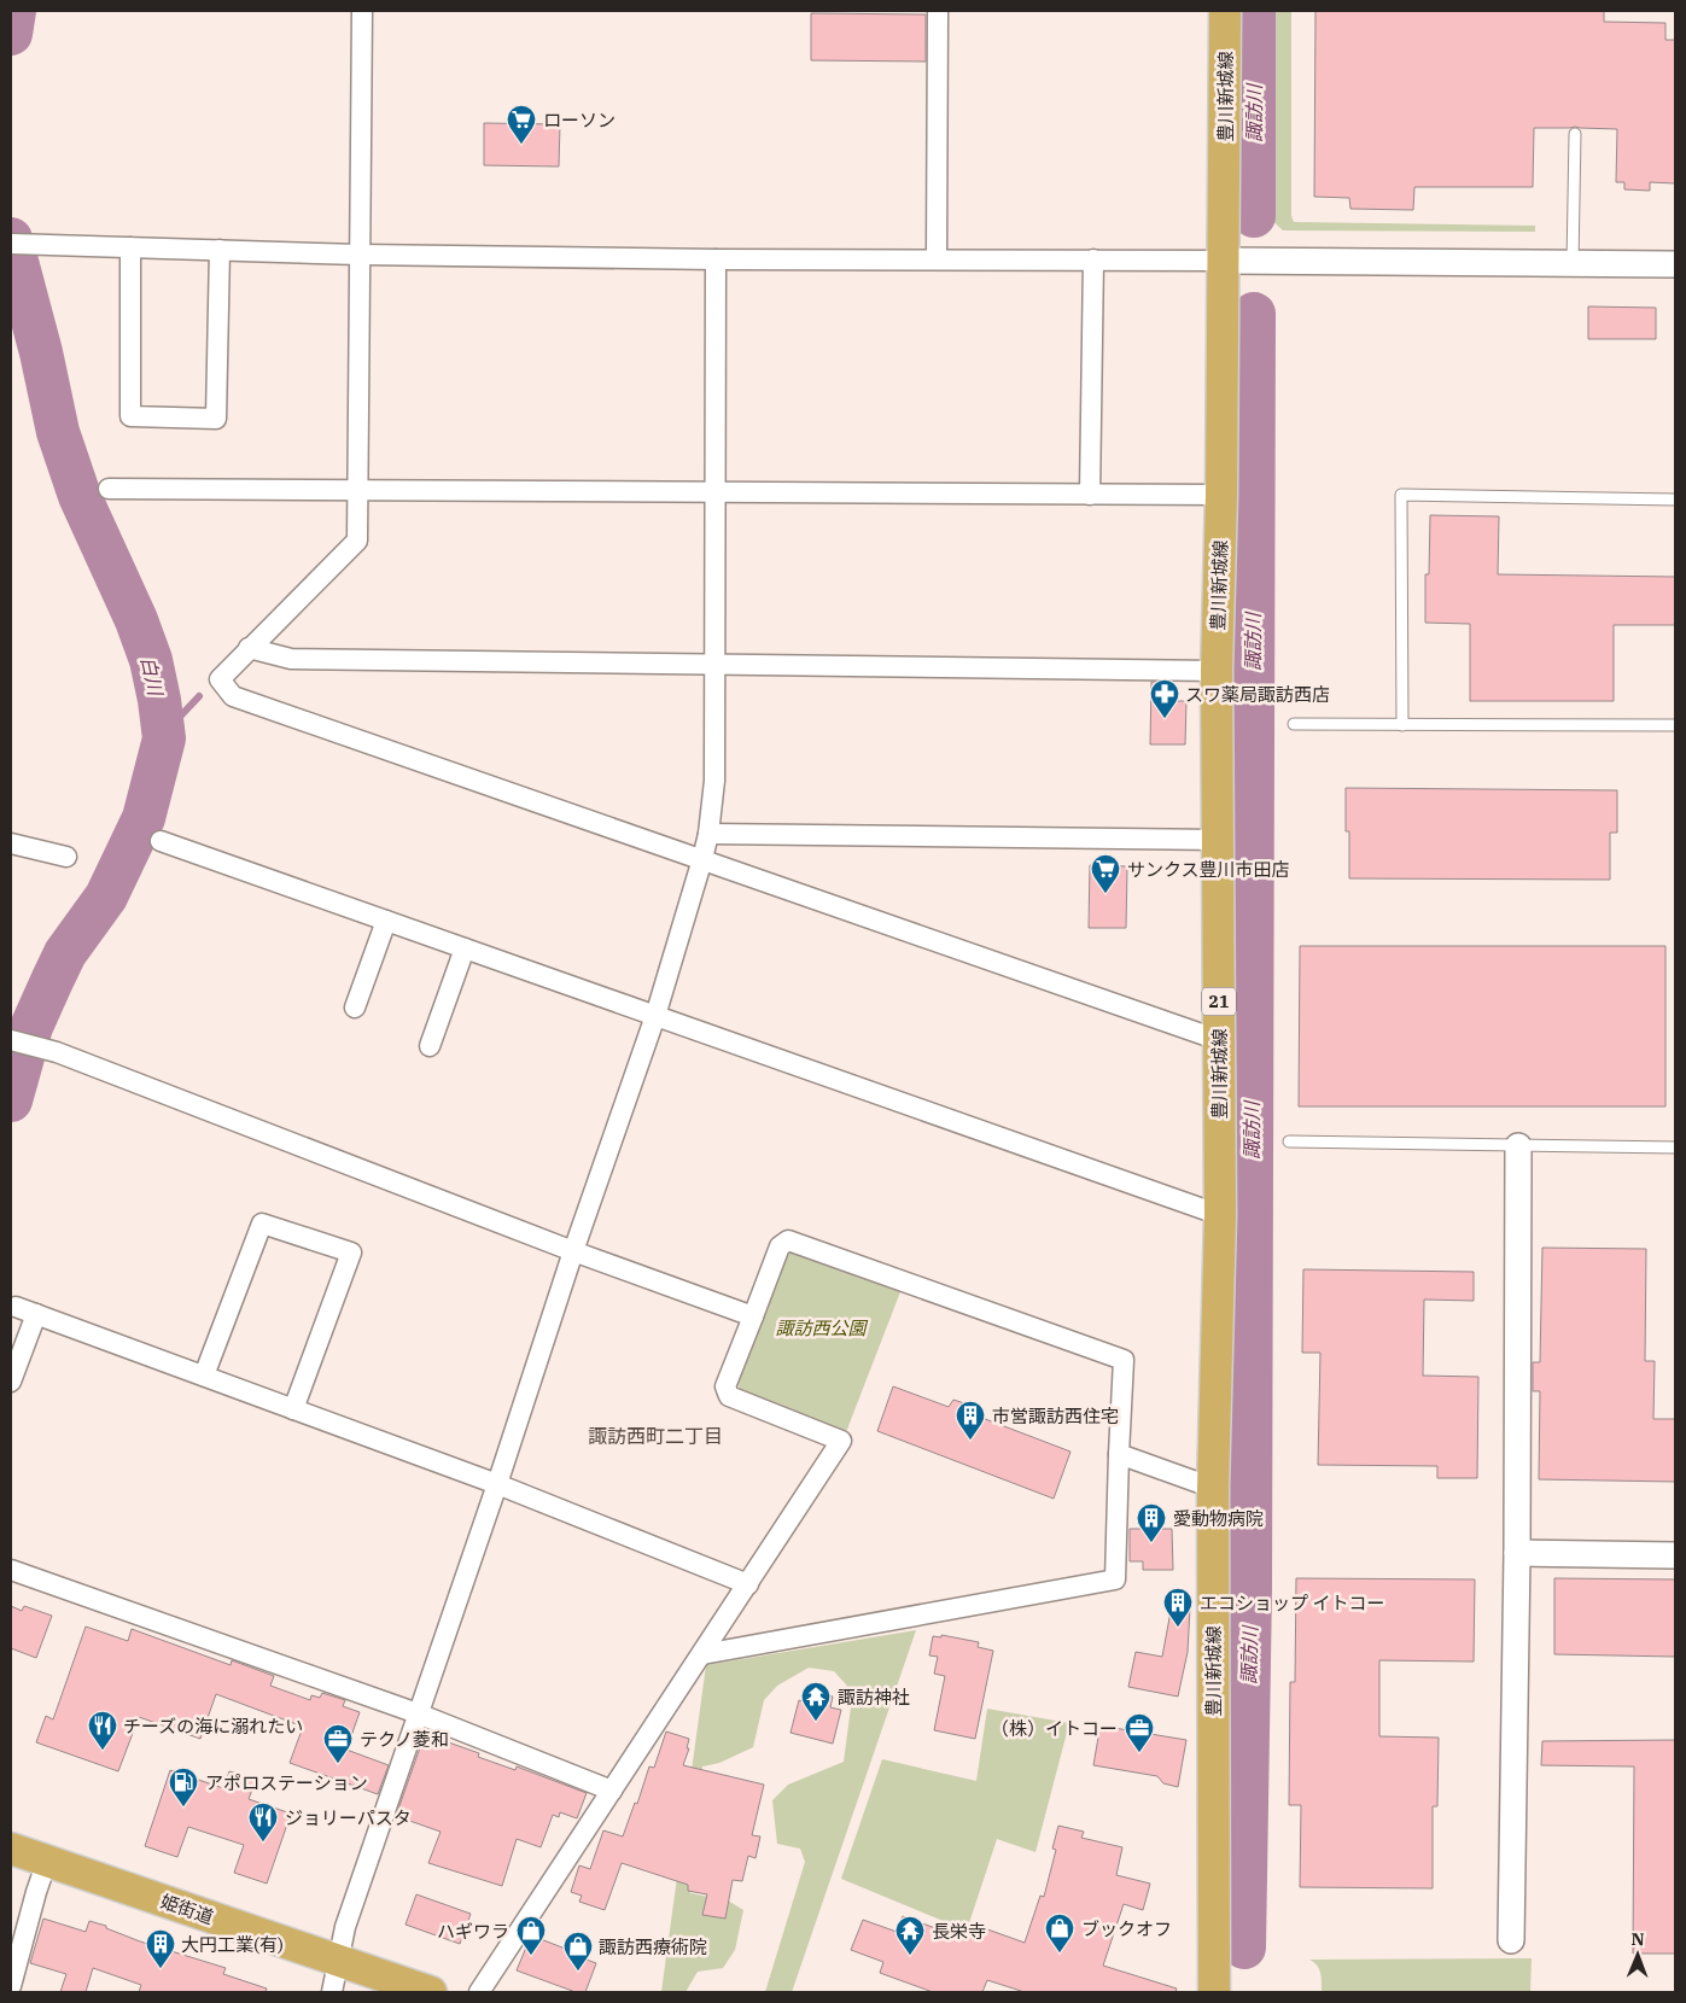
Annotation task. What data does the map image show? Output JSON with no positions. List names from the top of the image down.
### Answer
{
  "streets": {
    "main road": ["豊川新城線", "21", "姫街道"]
  },
  "districts": ["諏訪西町二丁目"],
  "water": ["諏訪川", "白川"],
  "parks": ["諏訪西公園"],
  "places": {
    "supermarket": ["ローソン", "サンクス豊川市田店"],
    "pharmacy": ["スワ薬局諏訪西店"],
    "building": [
      "市営諏訪西住宅",
      "愛動物病院",
      "エコショップ イトコー",
      "大円工業(有)"
    ],
    "temple": ["諏訪神社", "長栄寺"],
    "restaurant": ["チーズの海に溺れたい", "ジョリーパスタ"],
    "office": ["（株）イトコー", "テクノ菱和"],
    "fuel station": ["アポロステーション"],
    "shop": ["ブックオフ", "ハギワラ", "諏訪西療術院"]
  },
  "north": "top"
}
